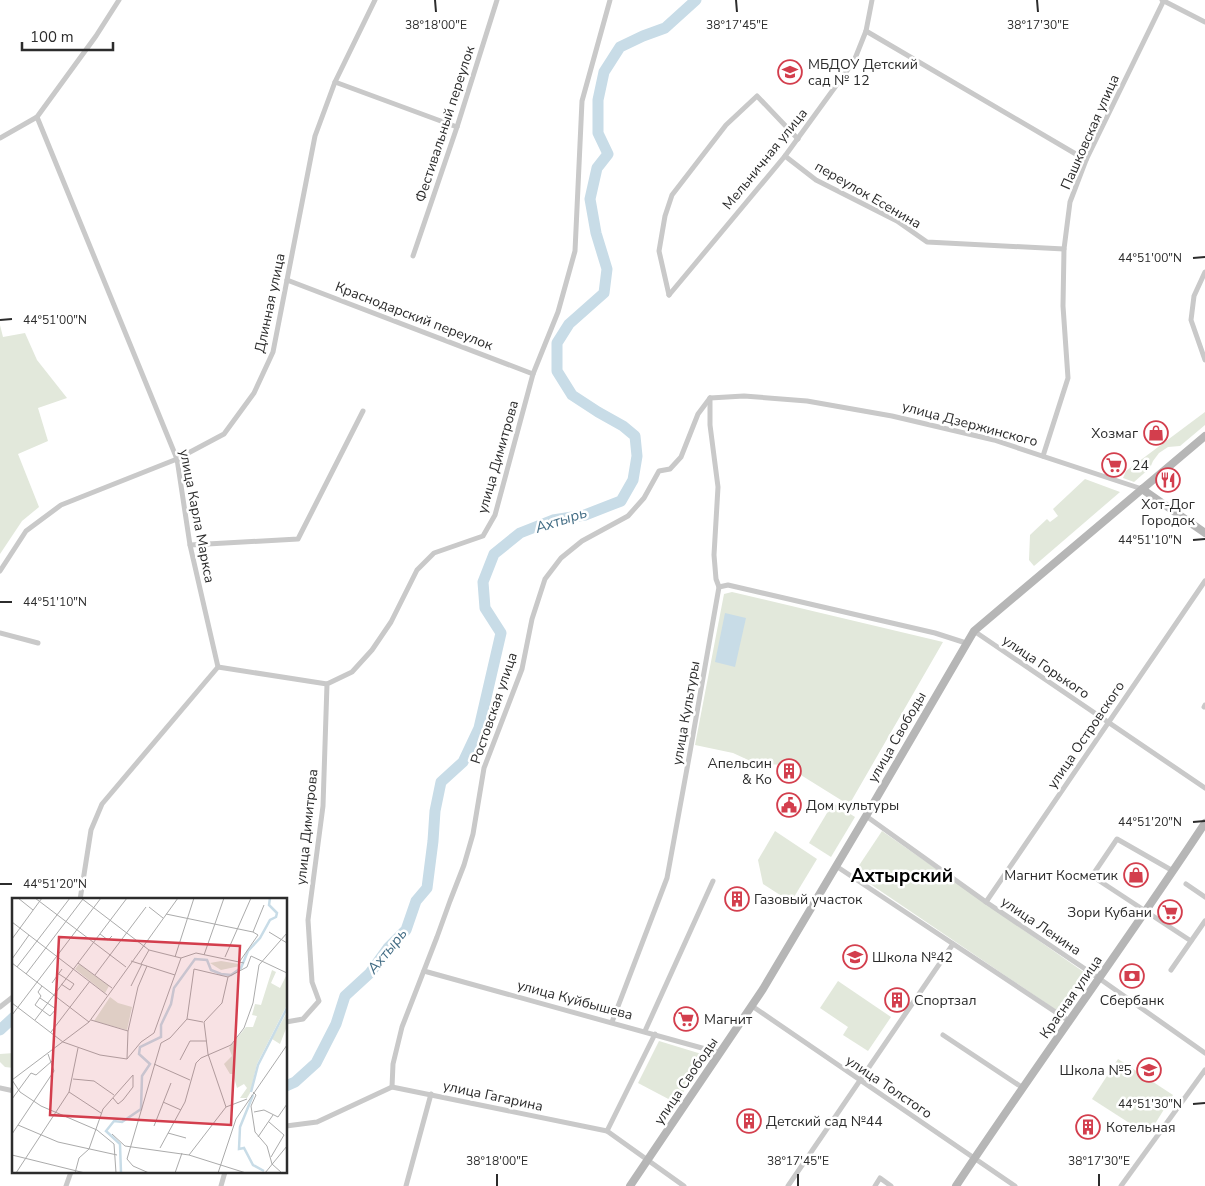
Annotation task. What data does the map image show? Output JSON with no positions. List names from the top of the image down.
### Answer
{
  "streets": {
    "street": [
      "Фестивальный переулок",
      "Пашковская улица",
      "Мельничная улица",
      "переулок Есенина",
      "Длинная улица",
      "Краснодарский переулок",
      "улица Дзержинского",
      "улица Димитрова",
      "улица Карла Маркса",
      "улица Горького",
      "Ростовская улица",
      "улица Культуры",
      "улица Островского",
      "улица Свободы",
      "улица Ленина",
      "Красная улица",
      "улица Куйбышева",
      "улица Толстого",
      "улица Гагарина"
    ]
  },
  "crossings": [
    ["Пашковская улица", "переулок Есенина"],
    ["Пашковская улица", "улица Дзержинского"],
    ["Мельничная улица", "переулок Есенина"],
    ["Длинная улица", "Краснодарский переулок"],
    ["Длинная улица", "улица Карла Маркса"],
    ["Краснодарский переулок", "улица Димитрова"],
    ["улица Дзержинского", "Ростовская улица"],
    ["улица Дзержинского", "улица Культуры"],
    ["улица Дзержинского", "улица Свободы"],
    ["улица Горького", "улица Островского"],
    ["улица Горького", "улица Свободы"],
    ["Ростовская улица", "улица Культуры"],
    ["Ростовская улица", "улица Куйбышева"],
    ["Ростовская улица", "улица Гагарина"],
    ["улица Культуры", "улица Куйбышева"],
    ["улица Островского", "улица Ленина"],
    ["улица Свободы", "улица Ленина"],
    ["улица Свободы", "улица Куйбышева"],
    ["улица Свободы", "улица Толстого"],
    ["улица Свободы", "улица Гагарина"],
    ["улица Ленина", "Красная улица"],
    ["Красная улица", "улица Толстого"]
  ],
  "districts": ["Ахтырский"],
  "water": ["Ахтырь"],
  "places": {
    "school or university": ["МБДОУ Детский сад № 12", "Школа №42", "Школа №5"],
    "shop": ["Хозмаг", "Магнит Косметик"],
    "supermarket": ["24", "Зори Кубани", "Магнит"],
    "restaurant": ["Хот-Дог Городок"],
    "building": [
      "Апельсин & Ко",
      "Газовый участок",
      "Спортзал",
      "Детский сад №44",
      "Котельная"
    ],
    "public building": ["Дом культуры"],
    "bank": ["Сбербанк"]
  },
  "scale_bar": "100 m",
  "coordinates": [
    "38°18'00\"E",
    "38°17'45\"E",
    "38°17'30\"E",
    "44°51'00\"N",
    "44°51'10\"N",
    "44°51'20\"N",
    "44°51'30\"N"
  ]
}
